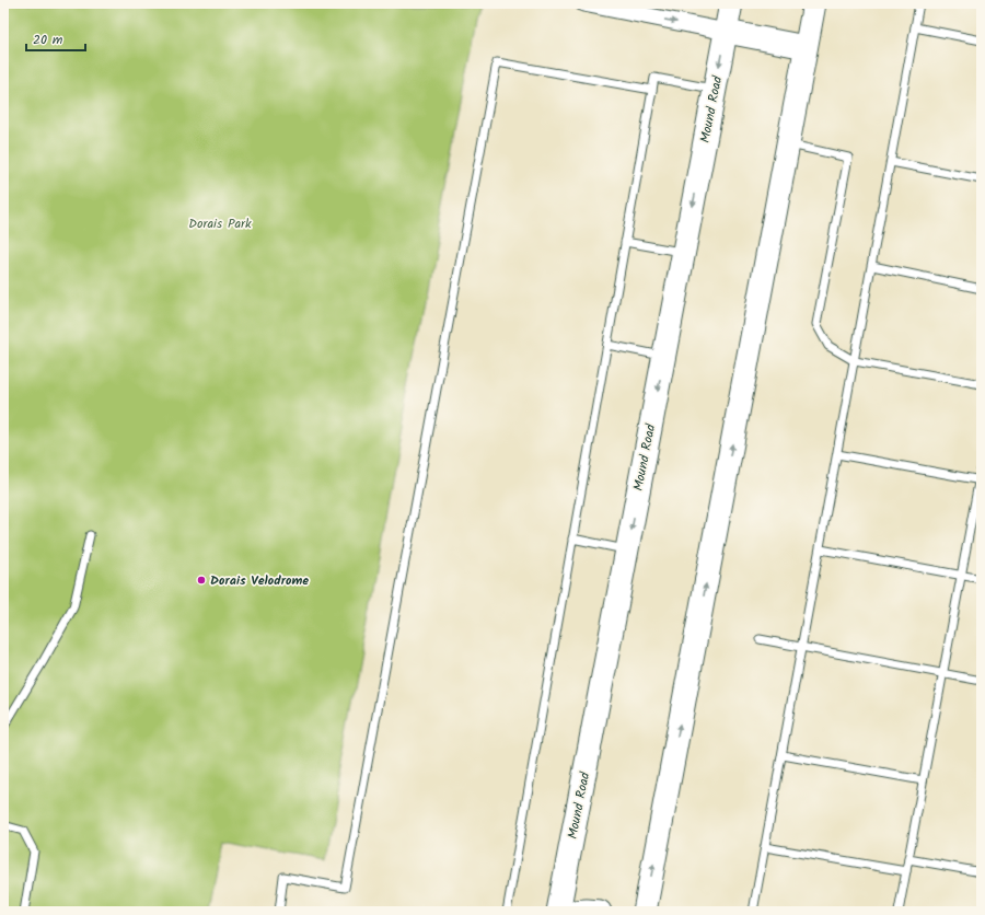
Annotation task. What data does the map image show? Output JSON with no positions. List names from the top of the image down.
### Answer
{
  "streets": {
    "main road": ["Mound Road"]
  },
  "parks": ["Dorais Park"],
  "places": ["Dorais Velodrome"],
  "scale_bar": "20 m"
}
